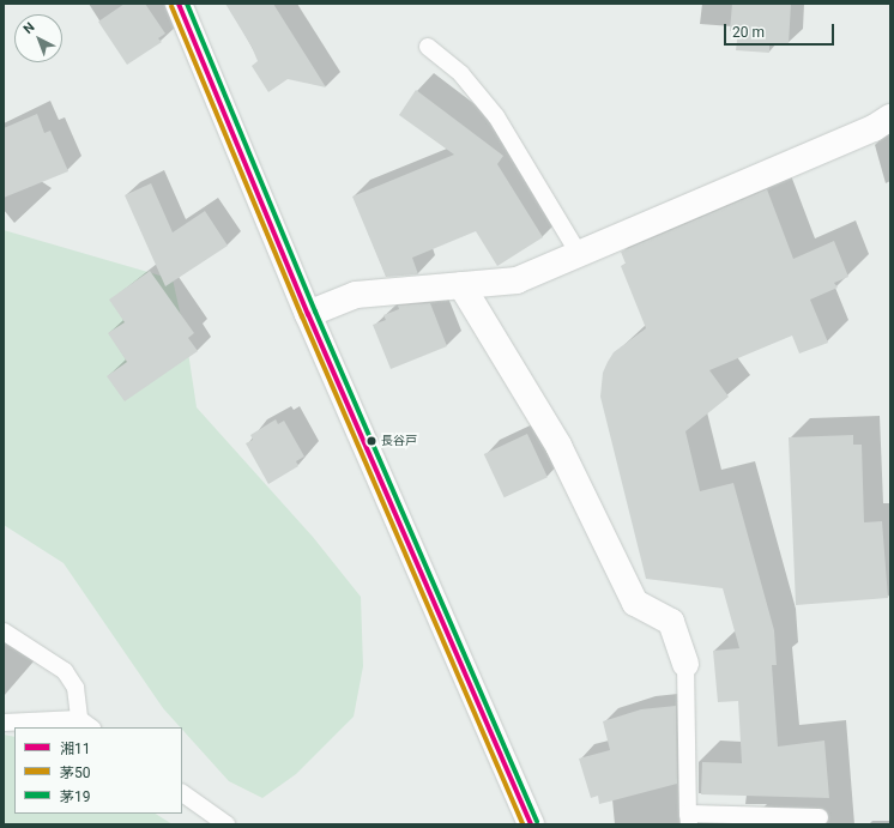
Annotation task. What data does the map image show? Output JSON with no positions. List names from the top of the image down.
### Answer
{
  "places": ["長谷戸"],
  "lines": ["transit line 湘11", "transit line 茅19", "transit line 茅50"],
  "legend": ["湘11", "茅50", "茅19"],
  "scale_bar": "20 m",
  "north": "top left"
}
